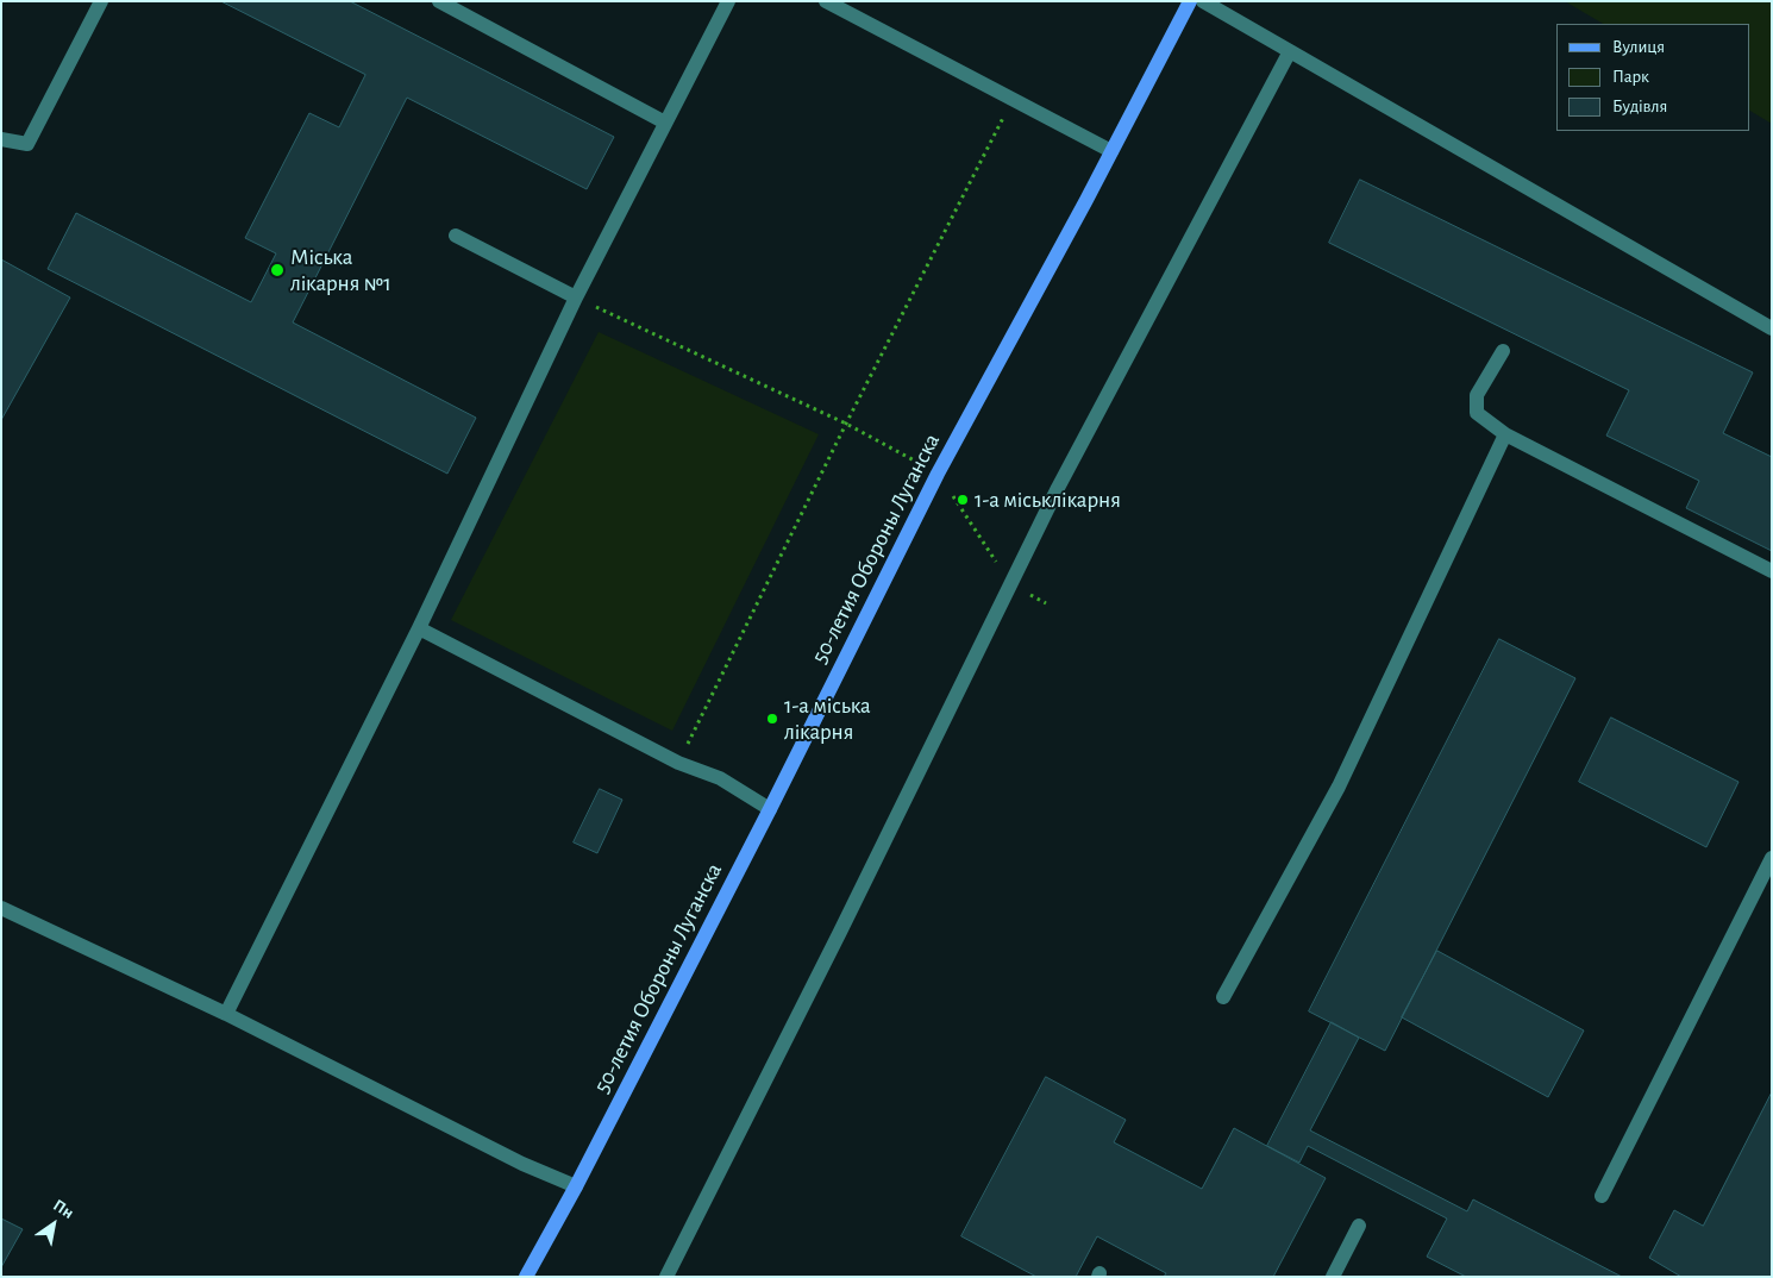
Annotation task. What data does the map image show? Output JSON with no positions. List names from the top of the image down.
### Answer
{
  "streets": {
    "main road": ["50-летия Обороны Луганска"]
  },
  "places": ["Міська лікарня №1", "1-а міськлікарня", "1-а міська лікарня"],
  "legend": ["Вулиця", "Парк", "Будівля"],
  "north": "top right"
}
